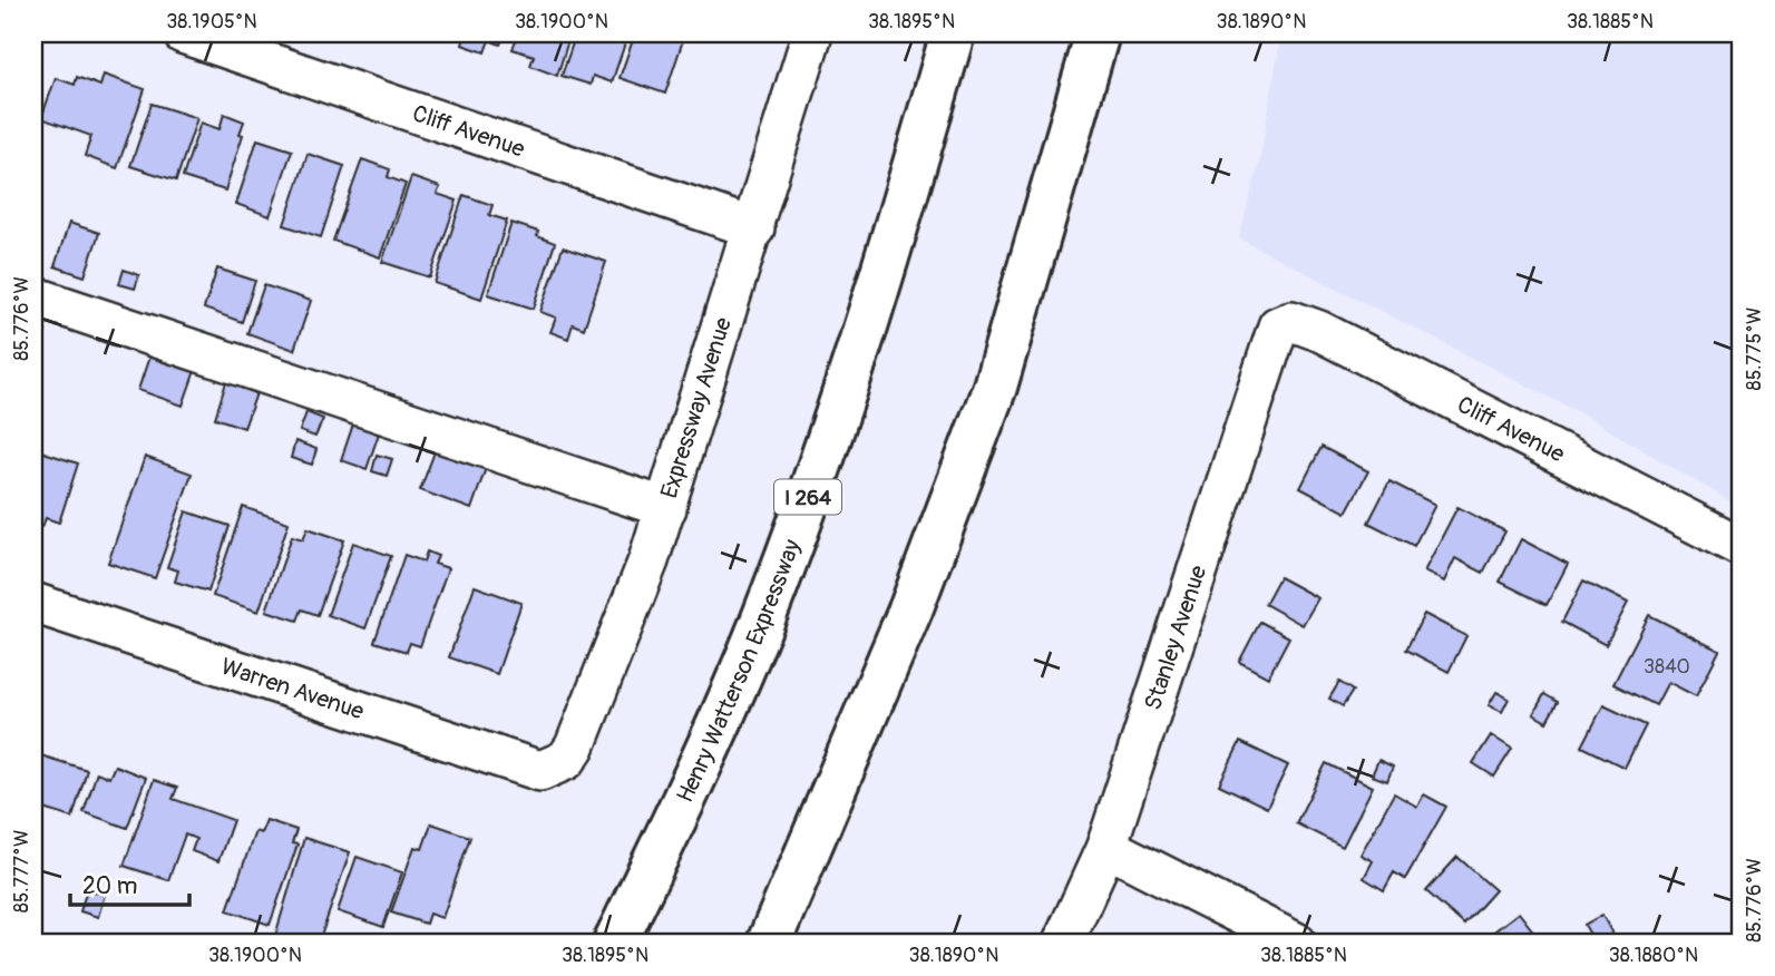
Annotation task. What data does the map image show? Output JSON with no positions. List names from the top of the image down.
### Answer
{
  "streets": {
    "highway": ["I 264", "Henry Watterson Expressway"],
    "street": [
      "Cliff Avenue",
      "Expressway Avenue",
      "Stanley Avenue",
      "Warren Avenue"
    ]
  },
  "crossings": [
    ["Cliff Avenue", "Expressway Avenue"],
    ["Cliff Avenue", "Stanley Avenue"],
    ["Expressway Avenue", "Warren Avenue"]
  ],
  "house_numbers": ["3840"],
  "scale_bar": "20 m",
  "coordinates": [
    "38.1905°N",
    "38.1900°N",
    "38.1895°N",
    "38.1890°N",
    "38.1885°N",
    "85.776°W",
    "85.775°W",
    "85.777°W",
    "38.1880°N"
  ]
}
